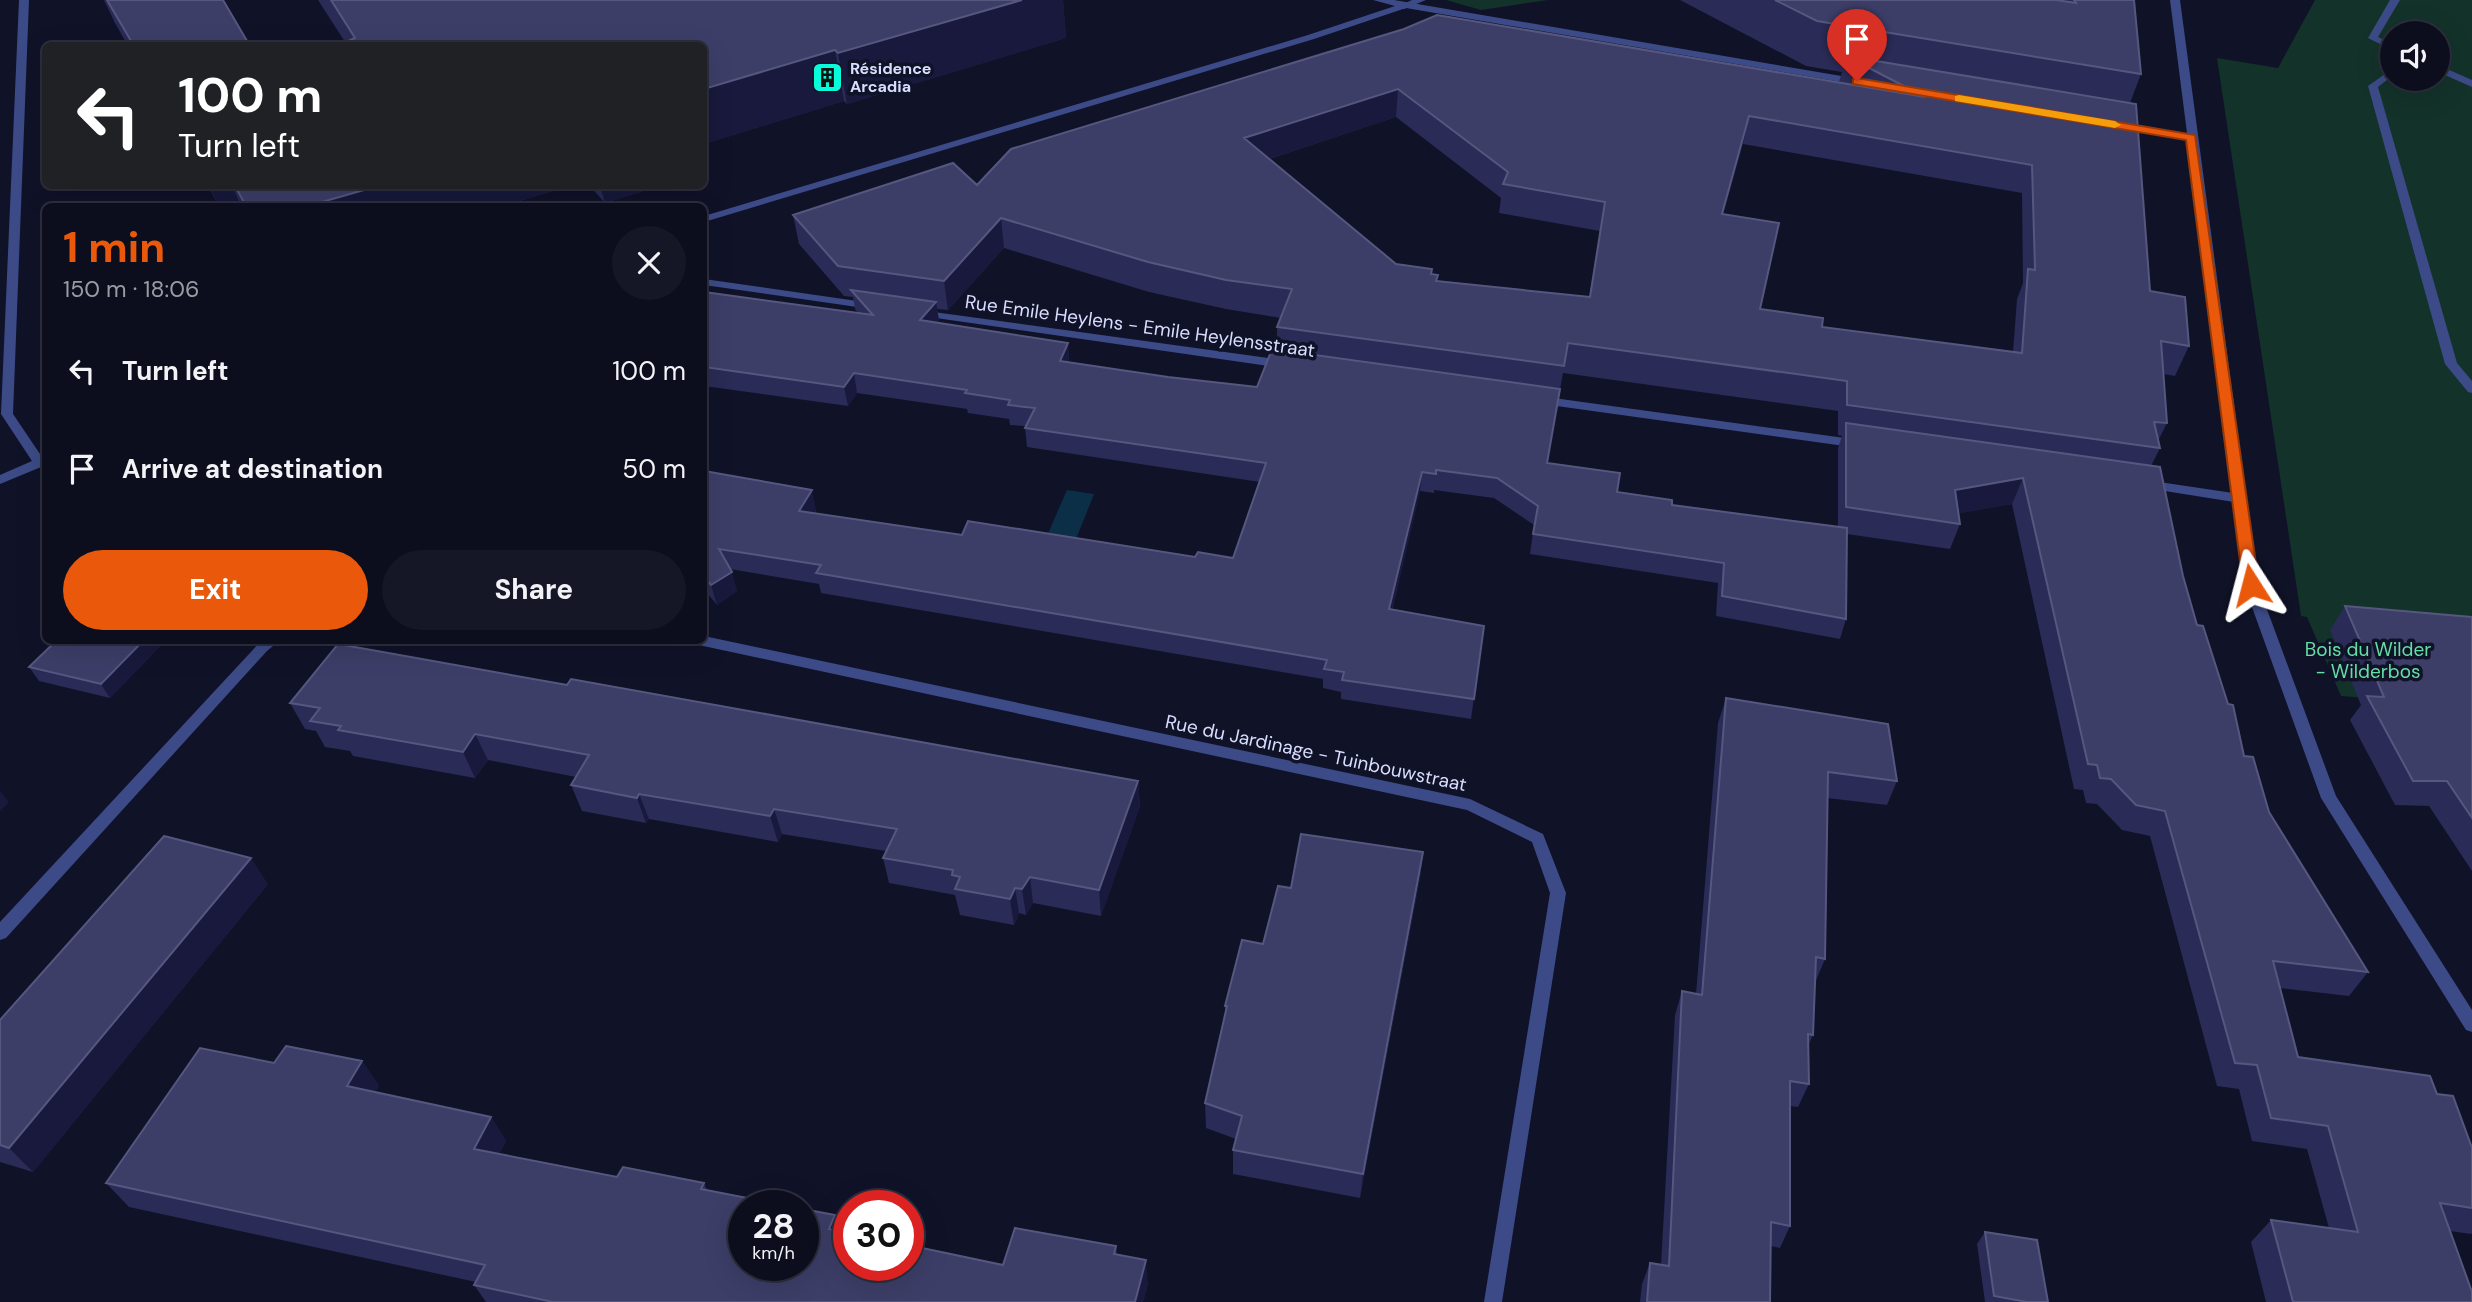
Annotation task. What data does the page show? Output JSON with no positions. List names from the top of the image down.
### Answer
{
  "streets": {
    "street": ["Rue Emile Heylens - Emile Heylensstraat", "Rue du Jardinage - Tuinbouwstraat"]
  },
  "parks": ["Bois du Wilder - Wilderbos"],
  "places": {
    "building": ["Résidence Arcadia"]
  },
  "page": {
    "turn": ["100 m", "Turn left"],
    "heading": ["1 min", "150 m · 18:06"],
    "list": [
      {
        "name": "Turn left",
        "value": "100 m"
      },
      {
        "name": "Arrive at destination",
        "value": "50 m"
      }
    ],
    "buttons": ["Exit", "Share"],
    "speed": "28 km/h",
    "limit": "30"
  }
}
